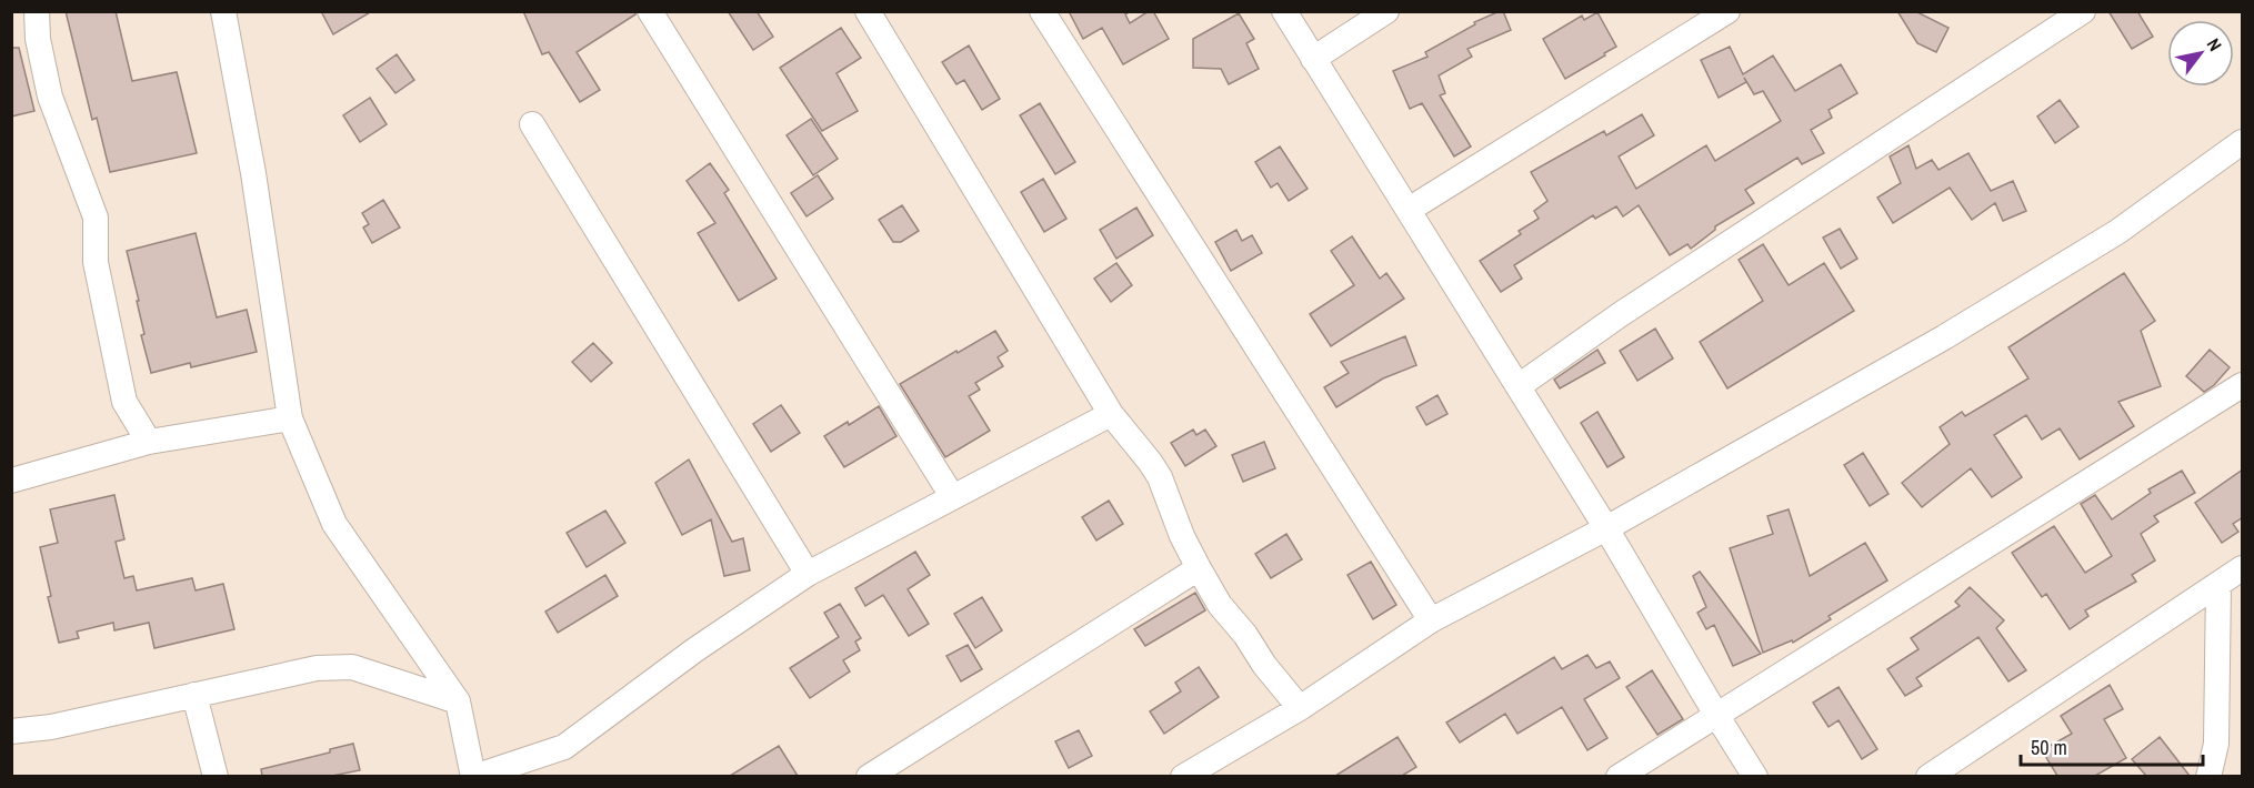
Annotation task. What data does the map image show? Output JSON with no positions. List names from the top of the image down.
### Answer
{
  "scale_bar": "50 m",
  "north": "top right"
}
